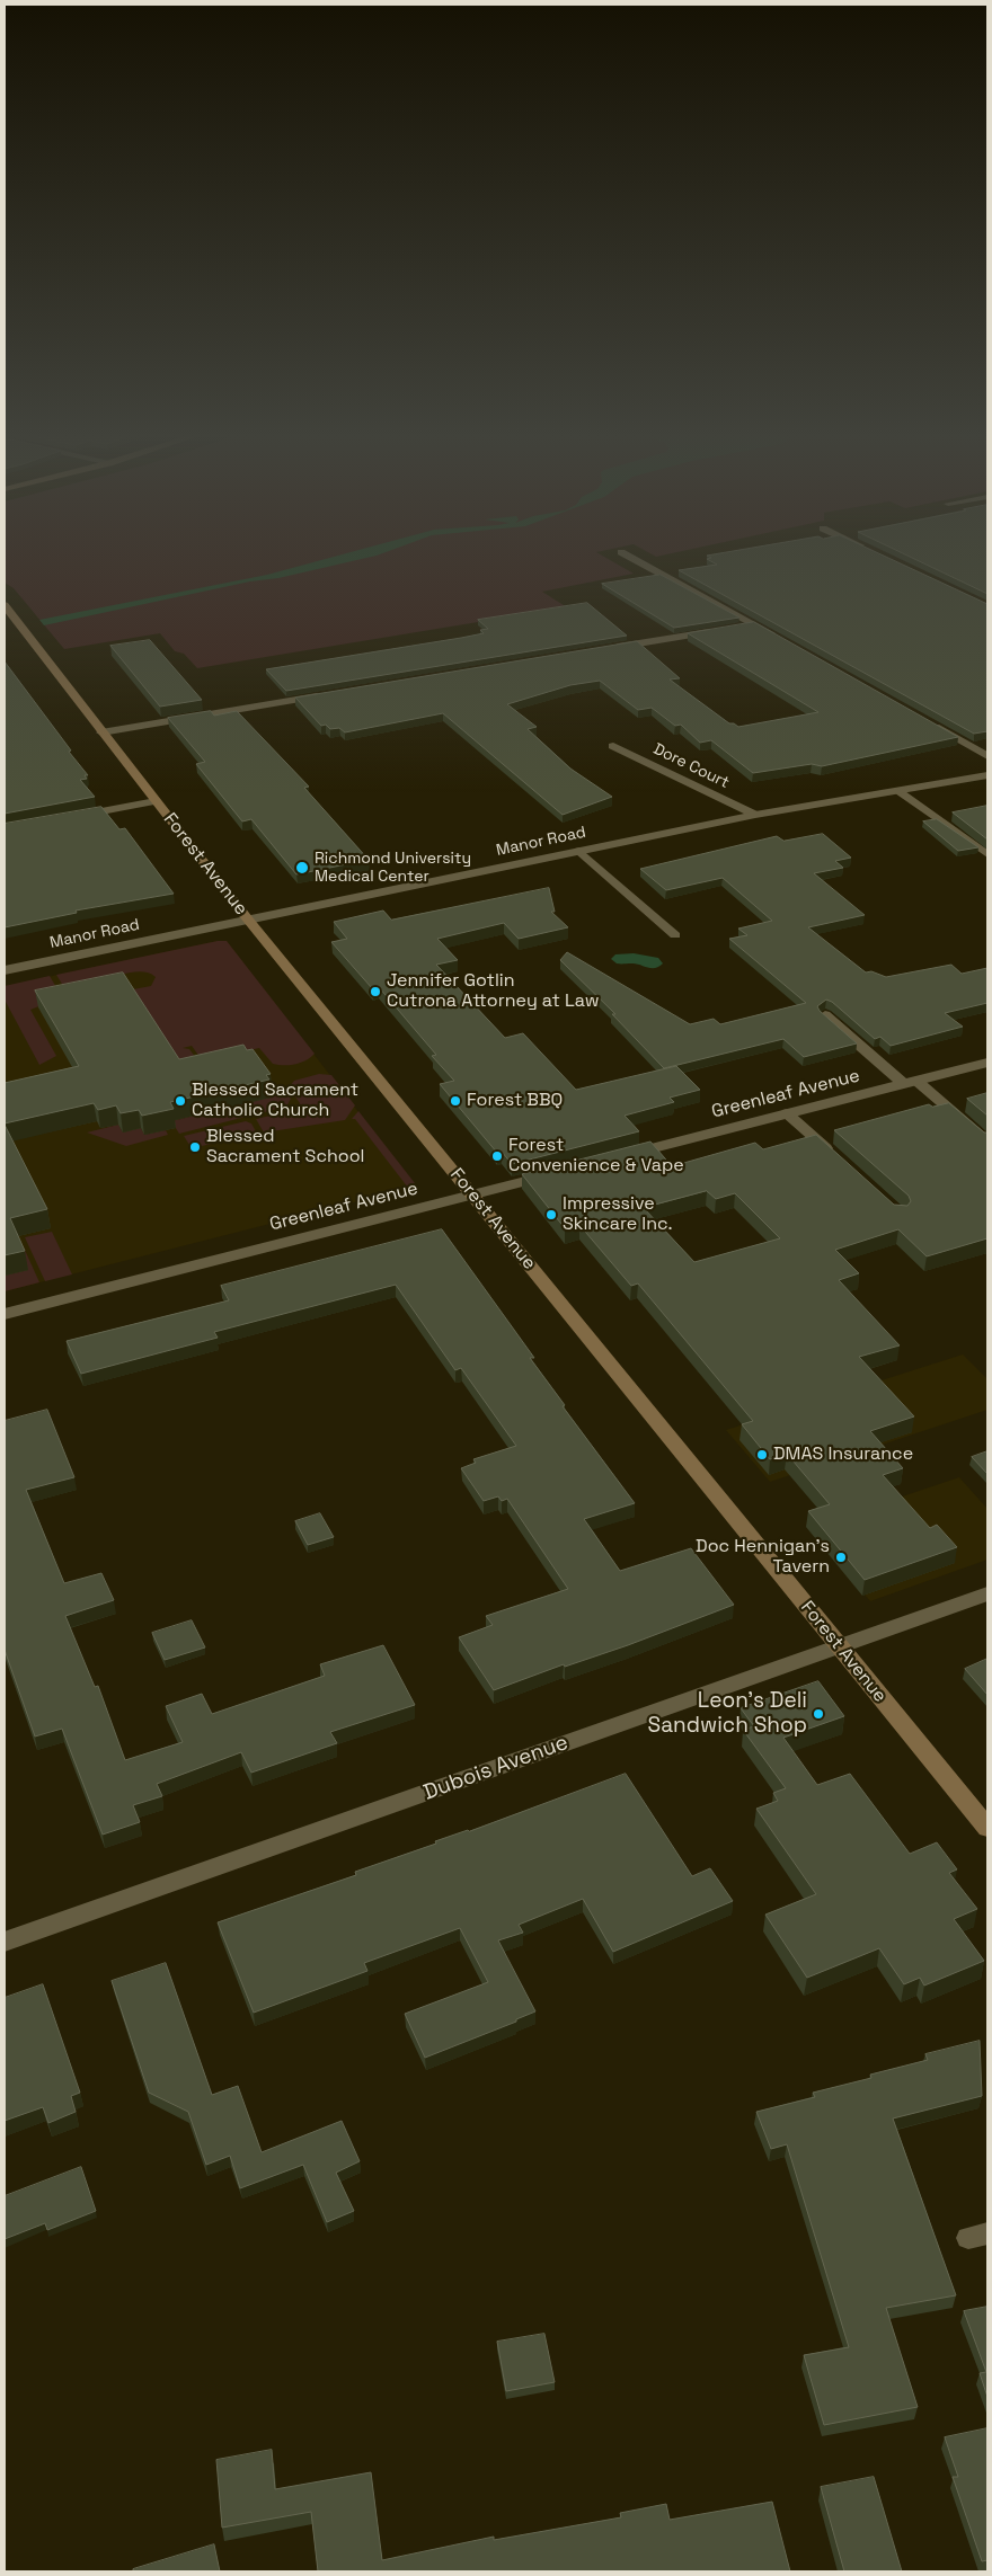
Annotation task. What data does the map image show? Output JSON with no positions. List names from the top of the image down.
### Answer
{
  "streets": {
    "main road": ["Forest Avenue"],
    "street": [
      "Dore Court",
      "Manor Road",
      "Greenleaf Avenue",
      "Dubois Avenue"
    ]
  },
  "crossings": [
    ["Dore Court", "Manor Road"],
    ["Manor Road", "Forest Avenue"],
    ["Forest Avenue", "Greenleaf Avenue"],
    ["Forest Avenue", "Dubois Avenue"]
  ],
  "places": [
    "Richmond University Medical Center",
    "Jennifer Gotlin Cutrona Attorney at Law",
    "Blessed Sacrament Catholic Church",
    "Forest BBQ",
    "Blessed Sacrament School",
    "Forest Convenience & Vape",
    "Impressive Skincare Inc.",
    "DMAS Insurance",
    "Doc Hennigan's Tavern",
    "Leon's Deli Sandwich Shop"
  ]
}
